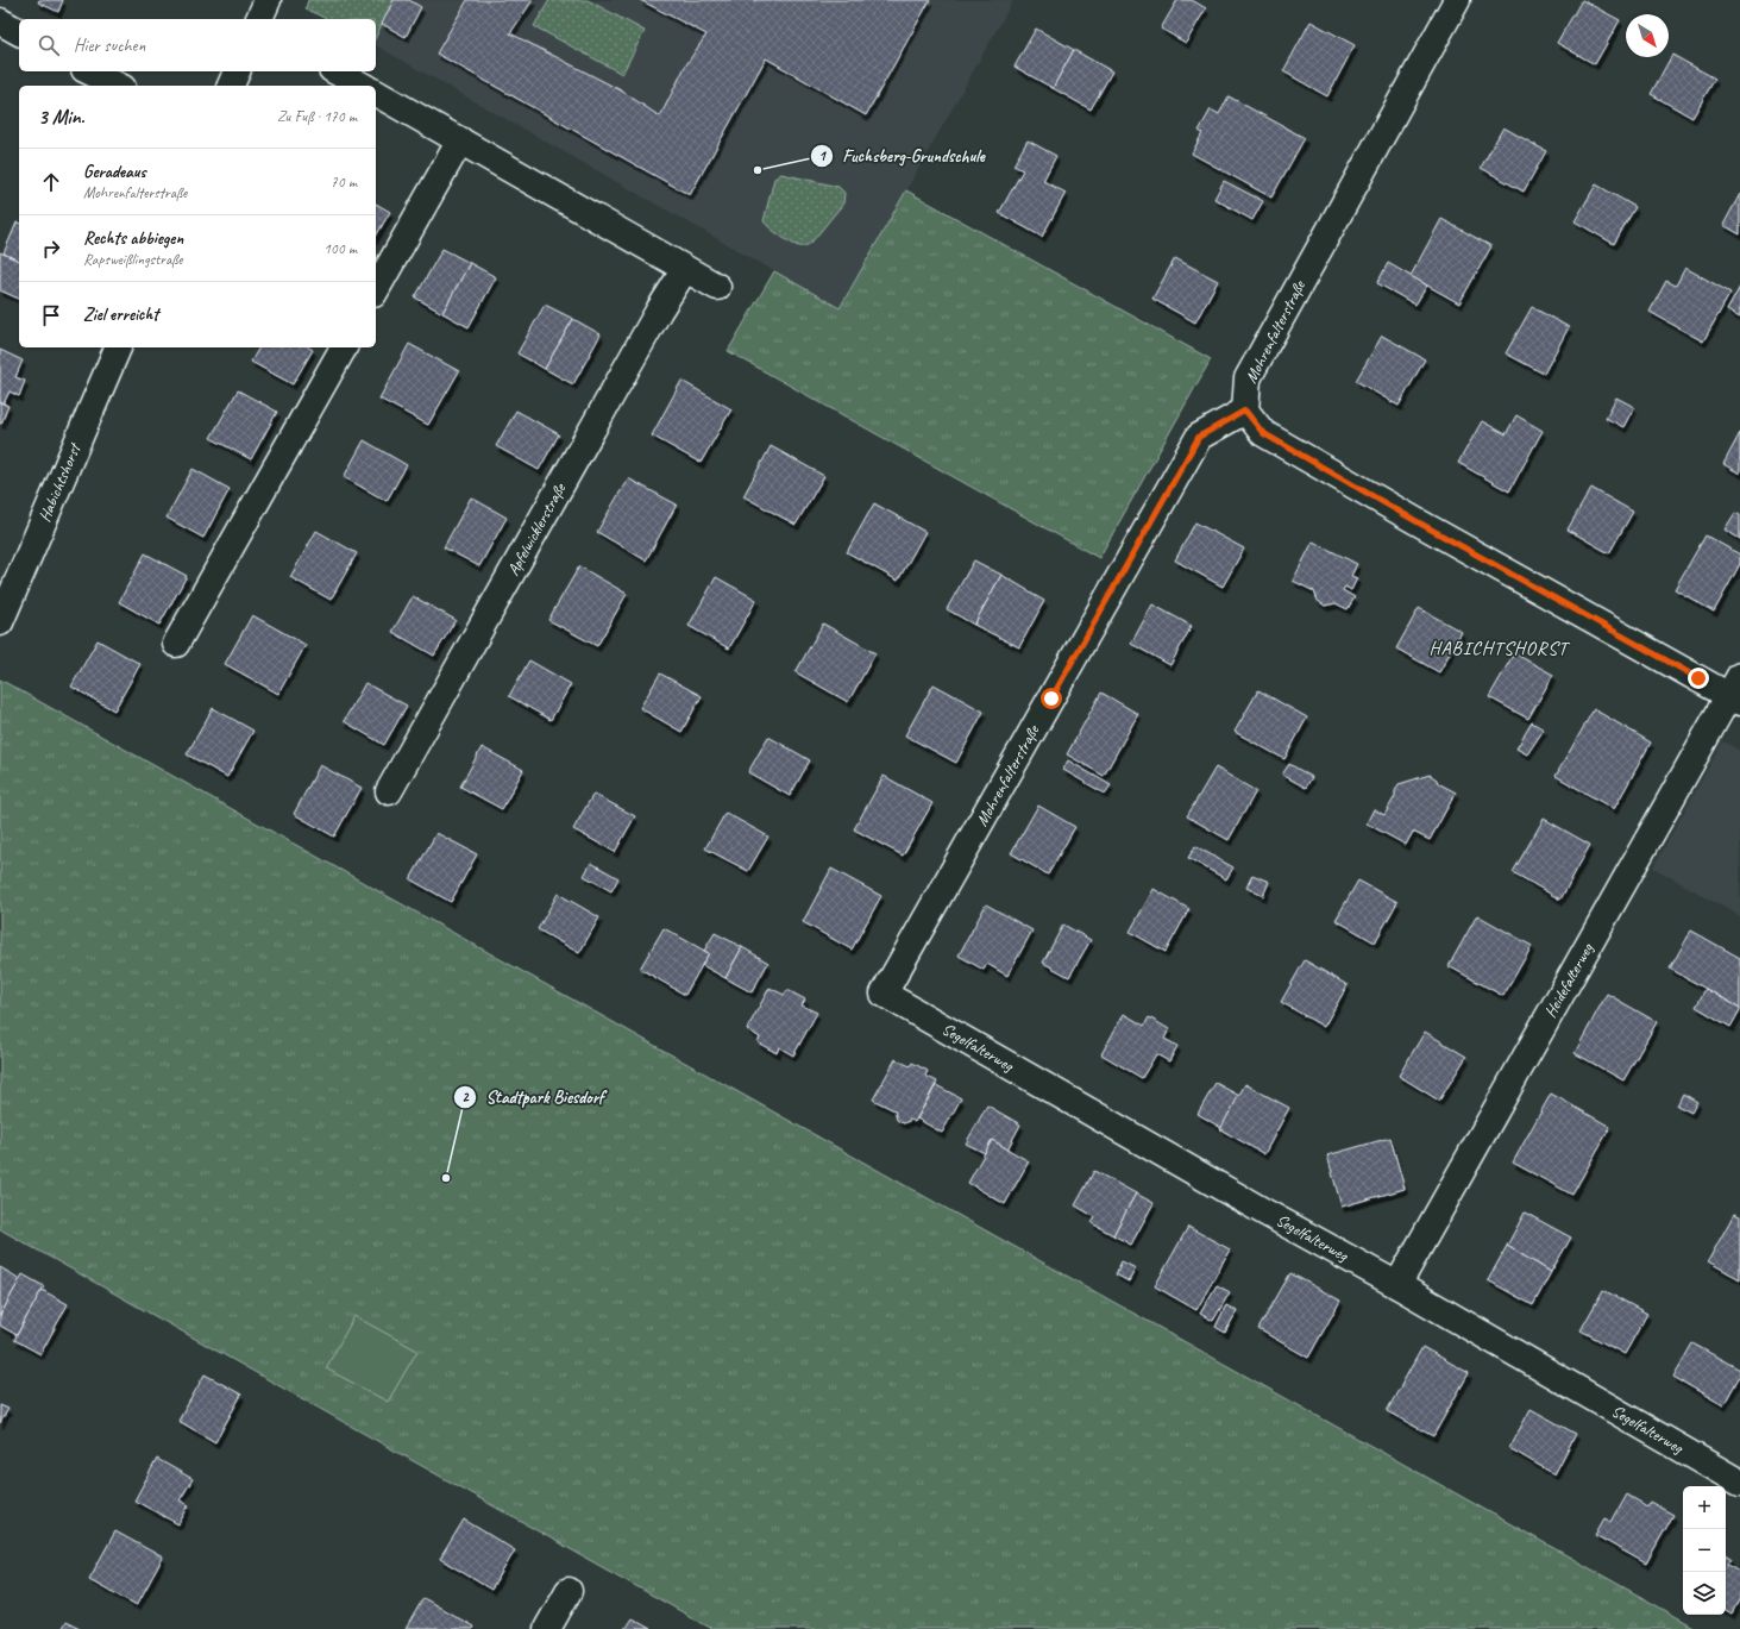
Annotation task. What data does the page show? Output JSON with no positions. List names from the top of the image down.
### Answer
{
  "streets": {
    "street": [
      "Mohrenfalterstraße",
      "Habichtshorst",
      "Apfelwicklerstraße",
      "Heidefalterweg",
      "Segelfalterweg"
    ]
  },
  "crossings": [
    ["Mohrenfalterstraße", "Segelfalterweg"],
    ["Heidefalterweg", "Segelfalterweg"]
  ],
  "districts": ["HABICHTSHORST"],
  "places": ["Fuchsberg-Grundschule", "Stadtpark Biesdorf"],
  "north": "bottom right",
  "page": {
    "search": "Hier suchen",
    "heading": ["3 Min.", "Zu Fuß · 170 m"],
    "list": [
      ["Geradeaus", "Mohrenfalterstraße", "70 m"],
      ["Rechts abbiegen", "Rapsweißlingstraße", "100 m"],
      "Ziel erreicht"
    ],
    "map_buttons": ["+", "−"]
  }
}
